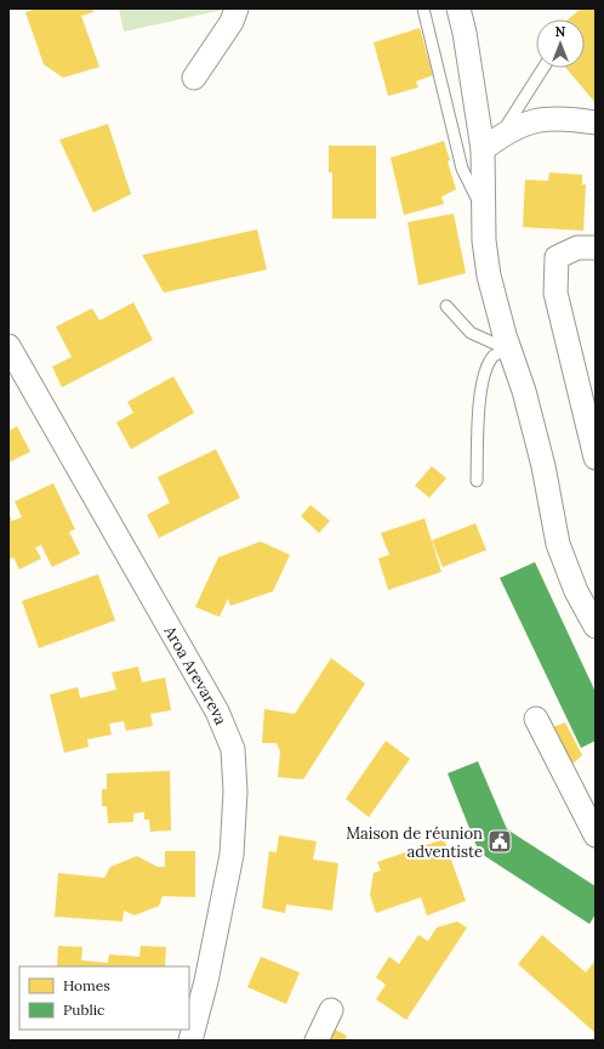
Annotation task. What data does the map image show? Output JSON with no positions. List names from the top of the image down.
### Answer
{
  "streets": {
    "street": ["Aroa Arevareva"]
  },
  "places": {
    "public building": ["Maison de réunion adventiste"]
  },
  "legend": ["Homes", "Public"],
  "north": "top"
}
